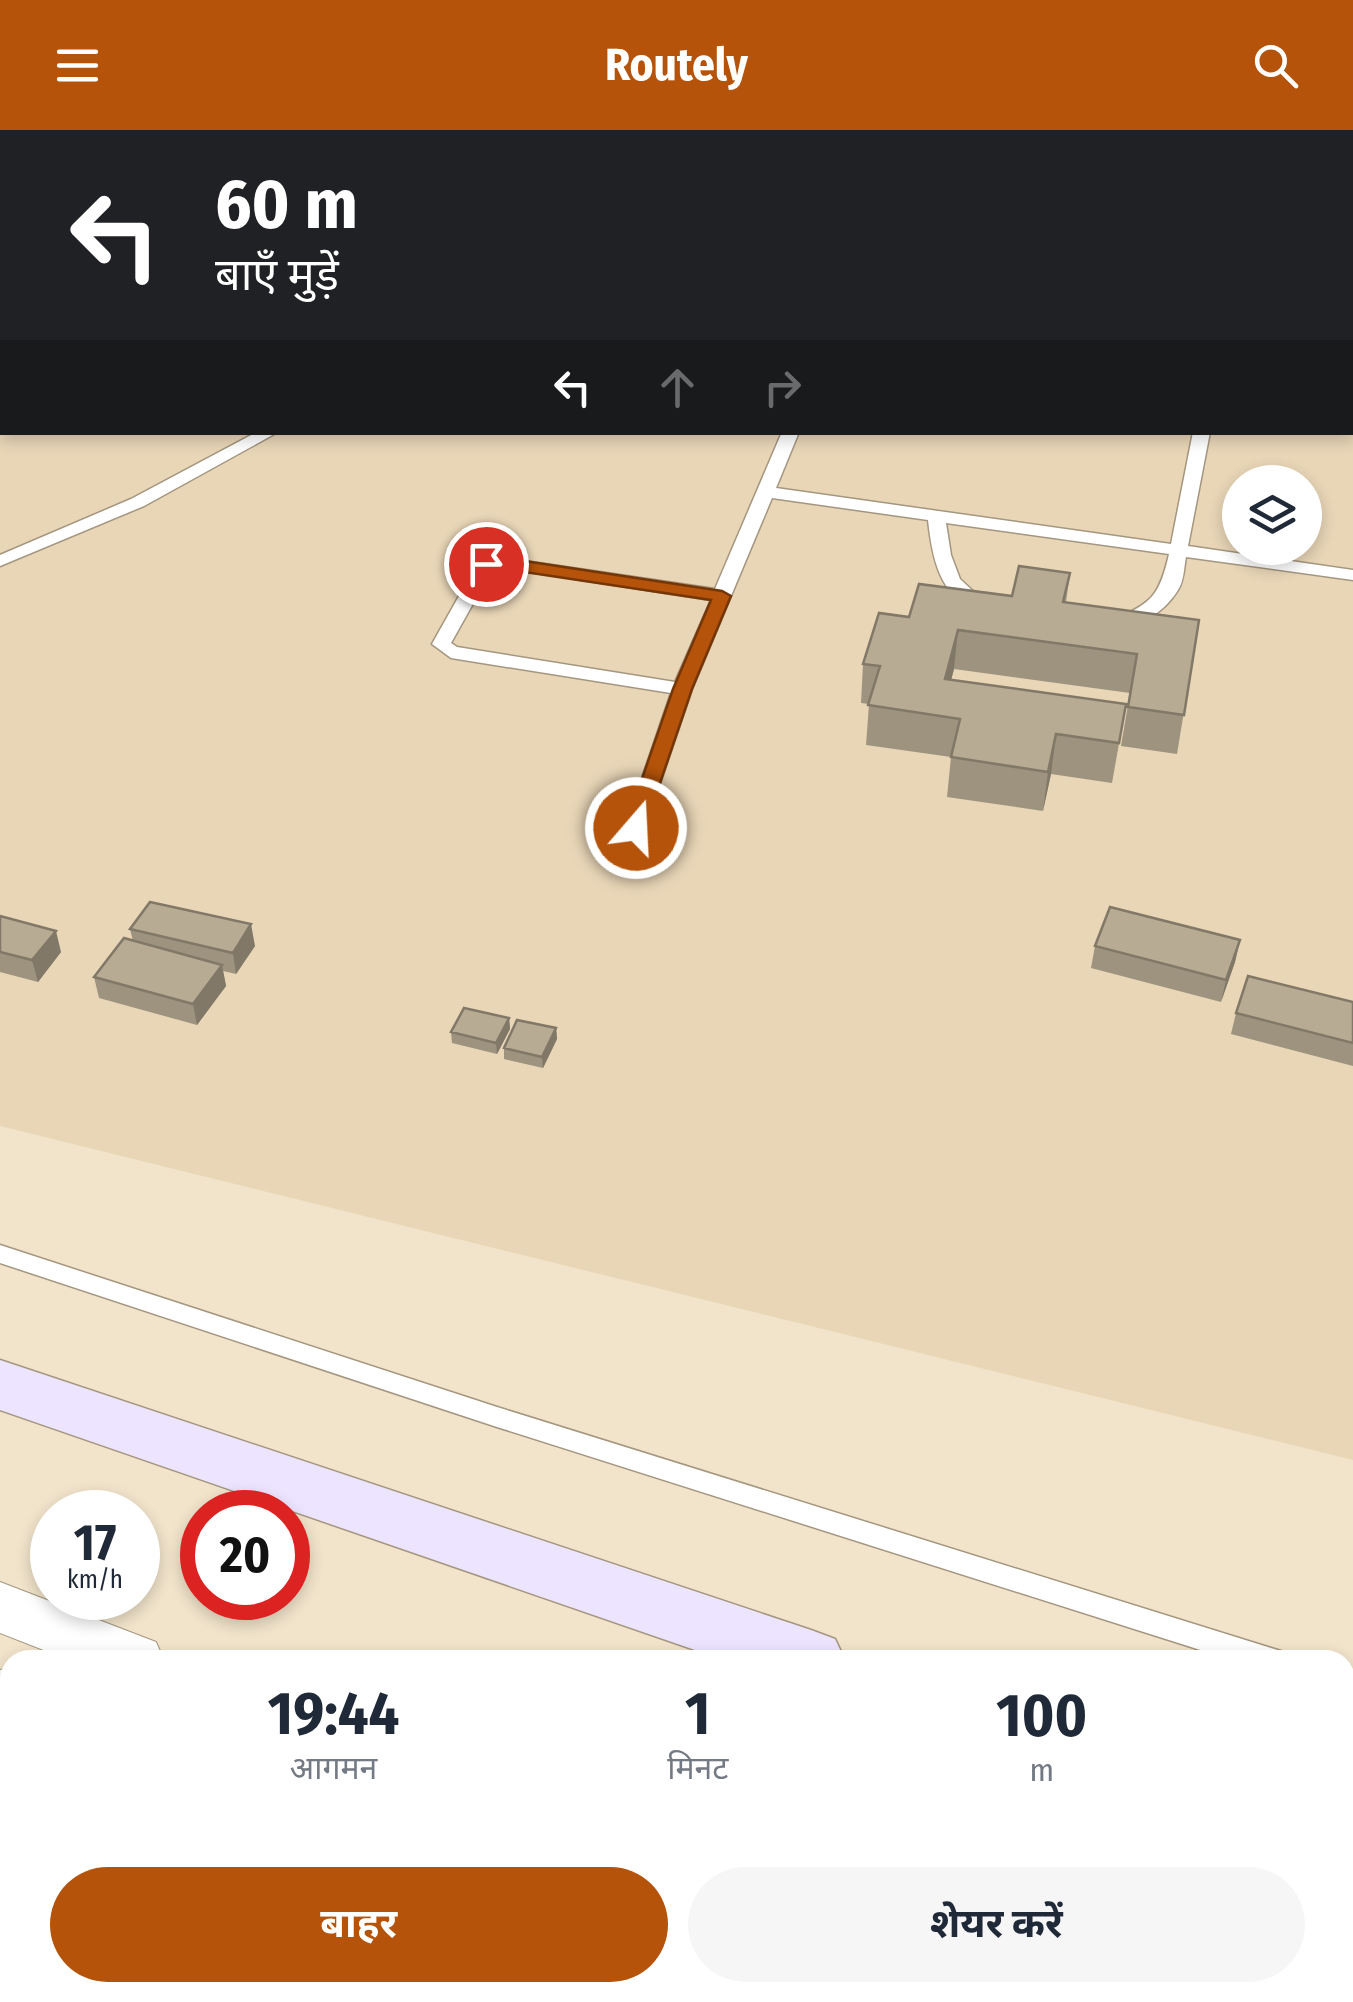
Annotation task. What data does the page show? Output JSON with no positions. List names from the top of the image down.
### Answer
{
  "page": {
    "header": "Routely",
    "turn": ["60 m", "बाएँ मुड़ें"],
    "speed": "17 km/h",
    "limit": "20",
    "eta": [
      "19:44",
      "आगमन",
      "1",
      "मिनट",
      "100",
      "m"
    ],
    "buttons": ["बाहर", "शेयर करें"]
  }
}
